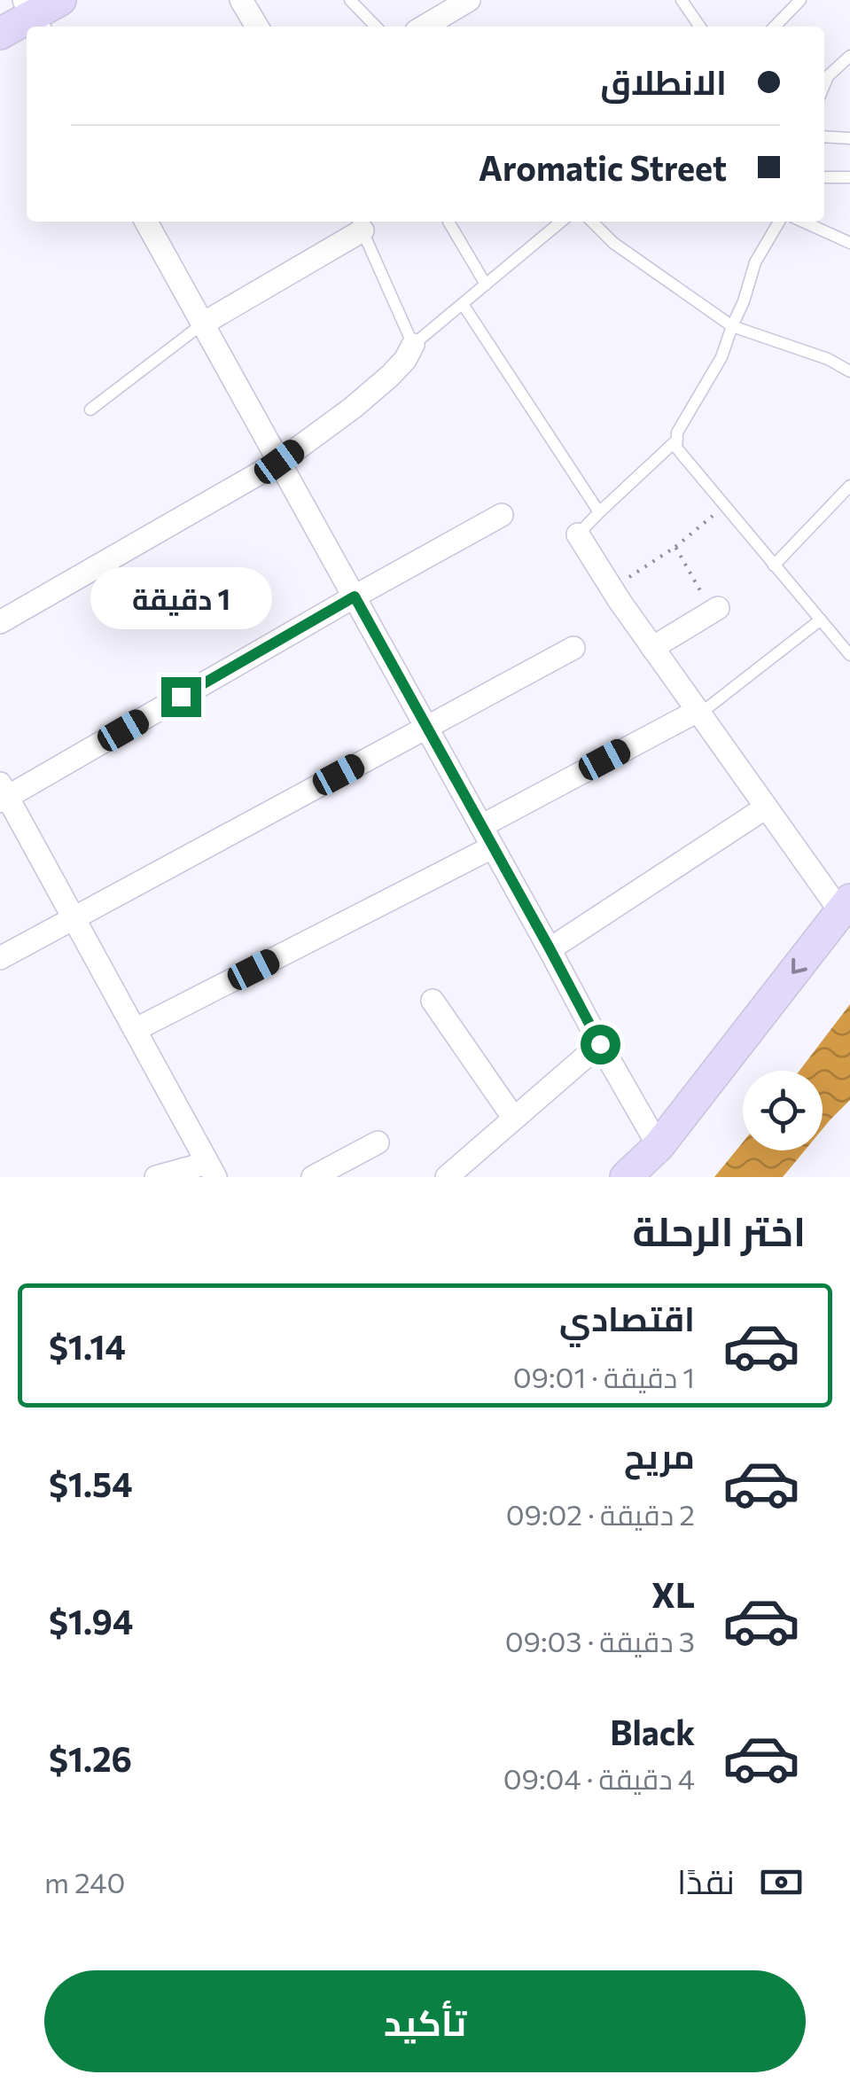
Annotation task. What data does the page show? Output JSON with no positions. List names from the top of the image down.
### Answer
{
  "page": {
    "banner": ["الانطلاق", "Aromatic Street"],
    "bubble": "1 دقيقة",
    "heading": "اختر الرحلة",
    "list": [
      {
        "name": "اقتصادي",
        "note": "1 دقيقة · 09:01",
        "value": "$1.14"
      },
      {
        "name": "مريح",
        "note": "2 دقيقة · 09:02",
        "value": "$1.54"
      },
      {
        "name": "XL",
        "note": "3 دقيقة · 09:03",
        "value": "$1.94"
      },
      {
        "name": "Black",
        "note": "4 دقيقة · 09:04",
        "value": "$1.26"
      }
    ],
    "pay": ["نقدًا", "240 m"],
    "buttons": "تأكيد"
  }
}
